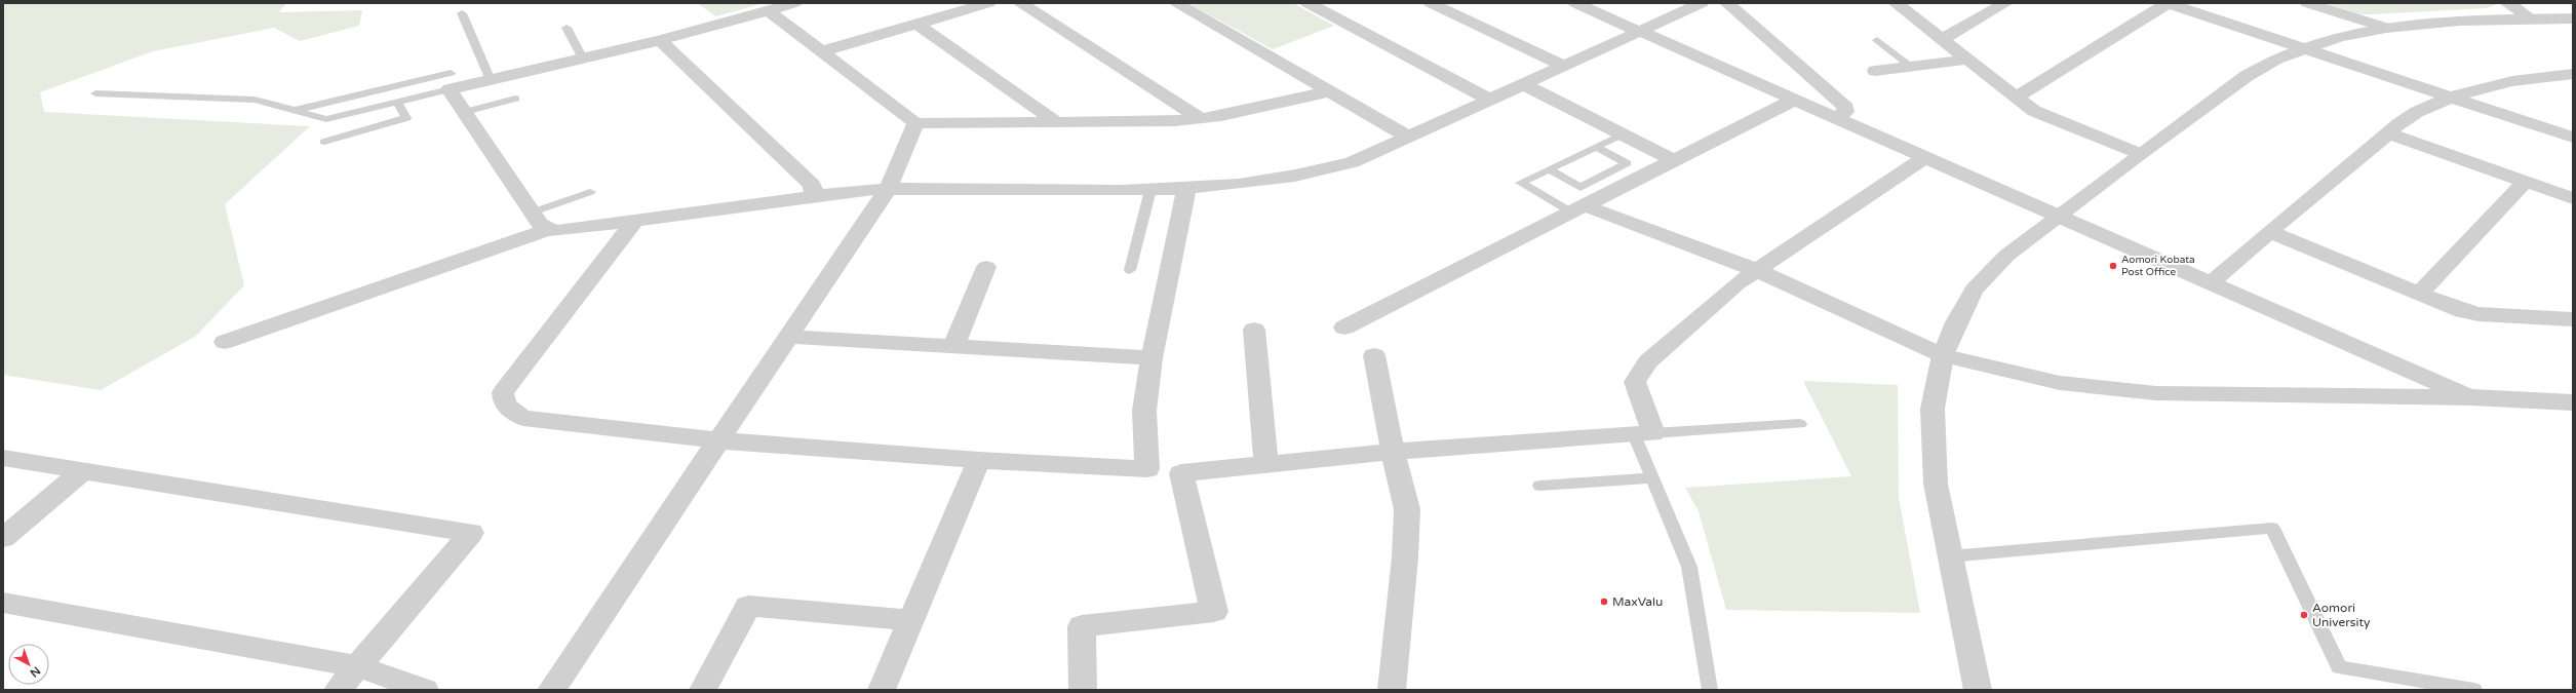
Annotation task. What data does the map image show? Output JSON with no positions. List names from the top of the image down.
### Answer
{
  "places": ["Aomori Kobata Post Office", "MaxValu", "Aomori University"],
  "north": "bottom right"
}
